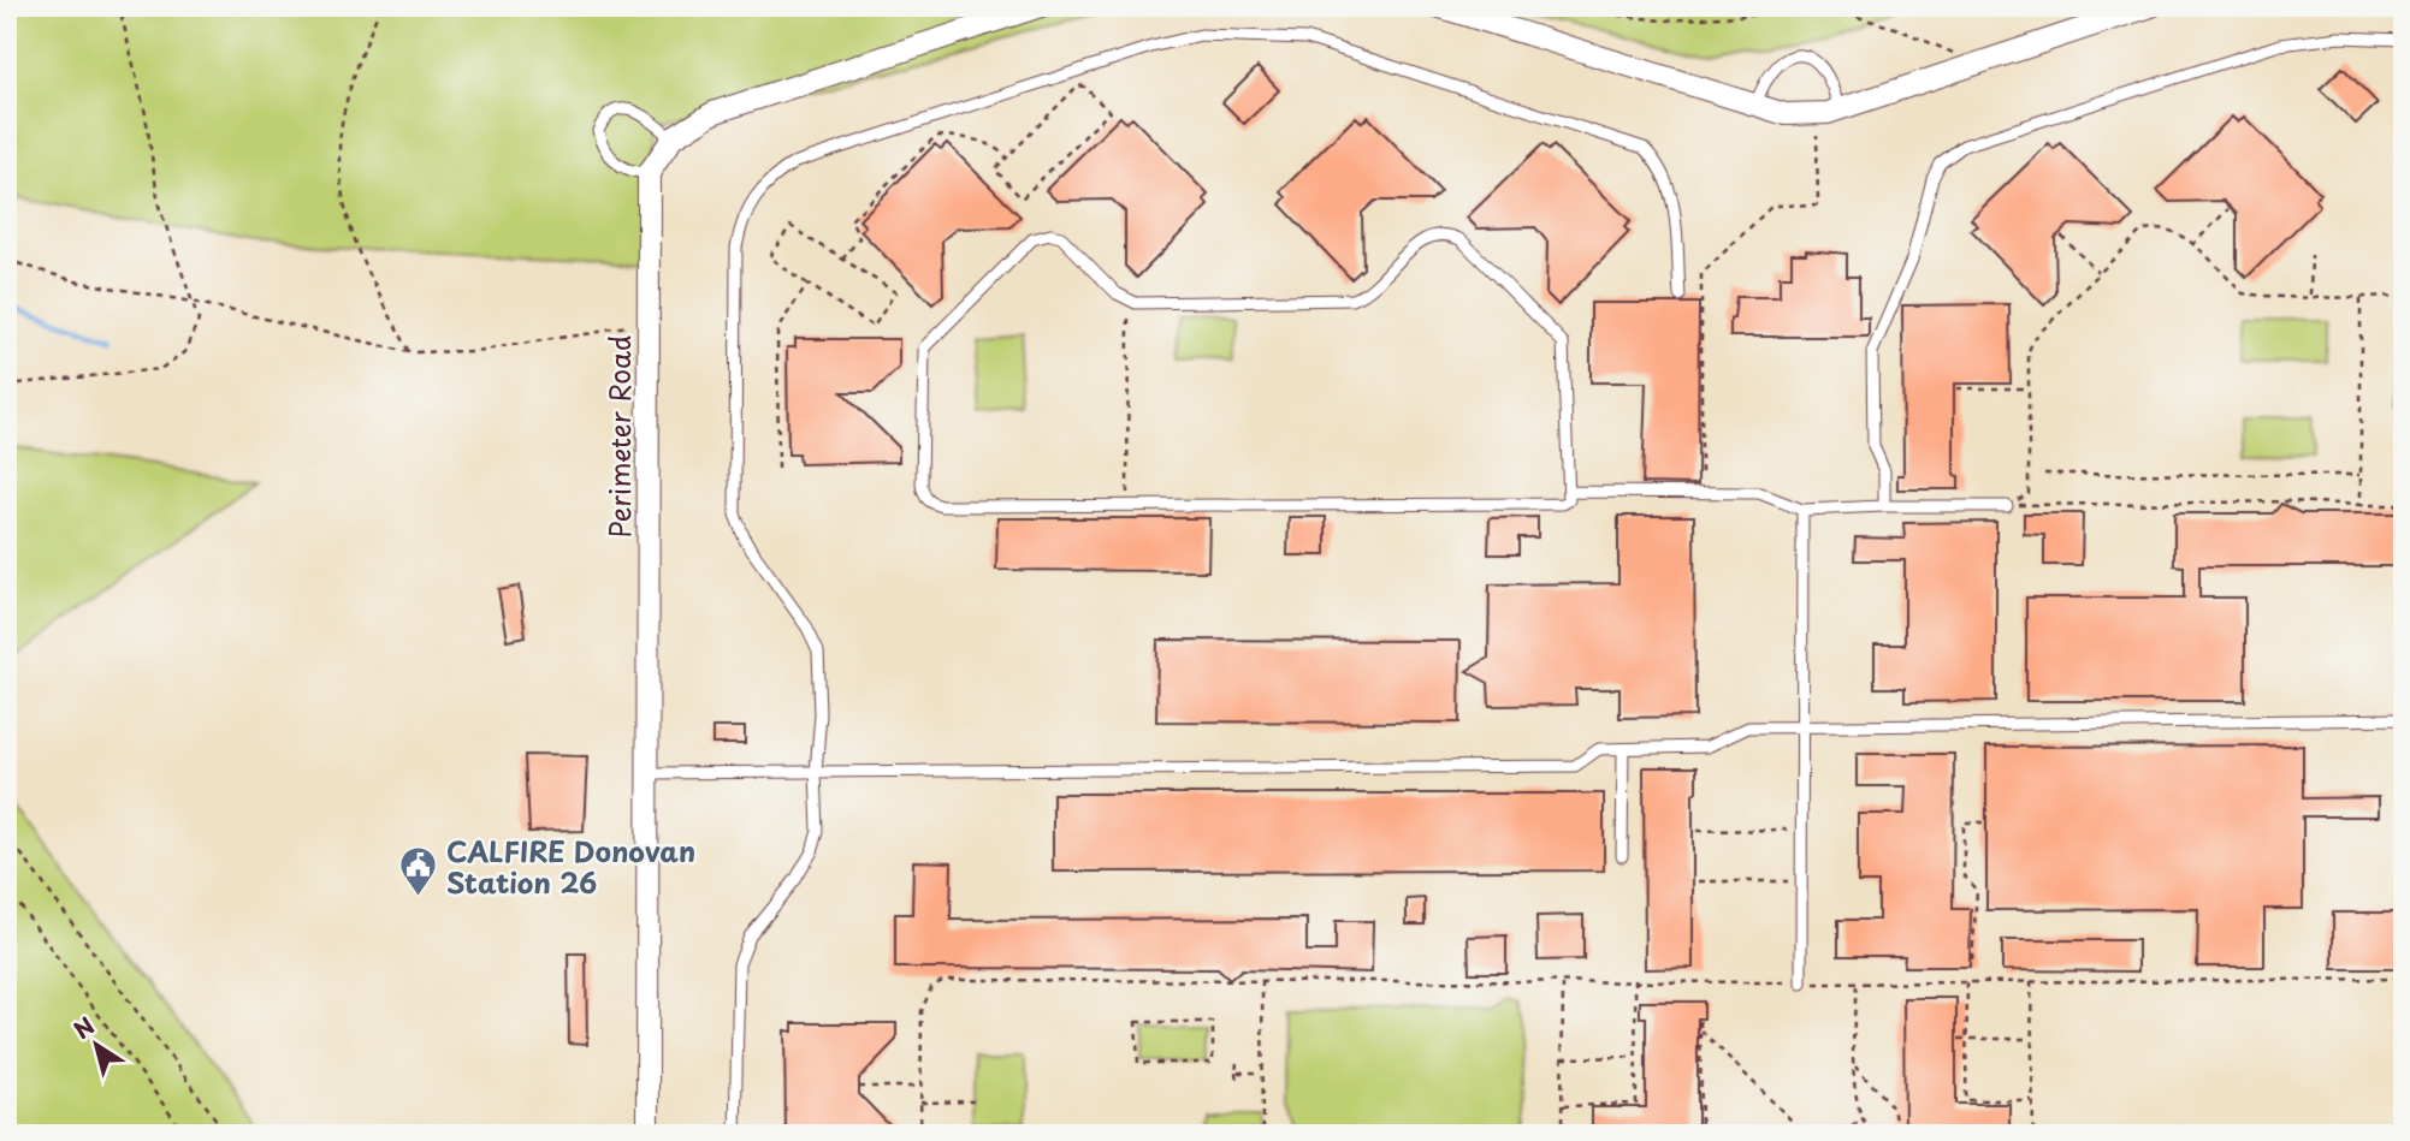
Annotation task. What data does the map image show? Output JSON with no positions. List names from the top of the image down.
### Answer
{
  "streets": {
    "street": ["Perimeter Road"]
  },
  "places": {
    "public building": ["CALFIRE Donovan Station 26"]
  },
  "north": "top left"
}
